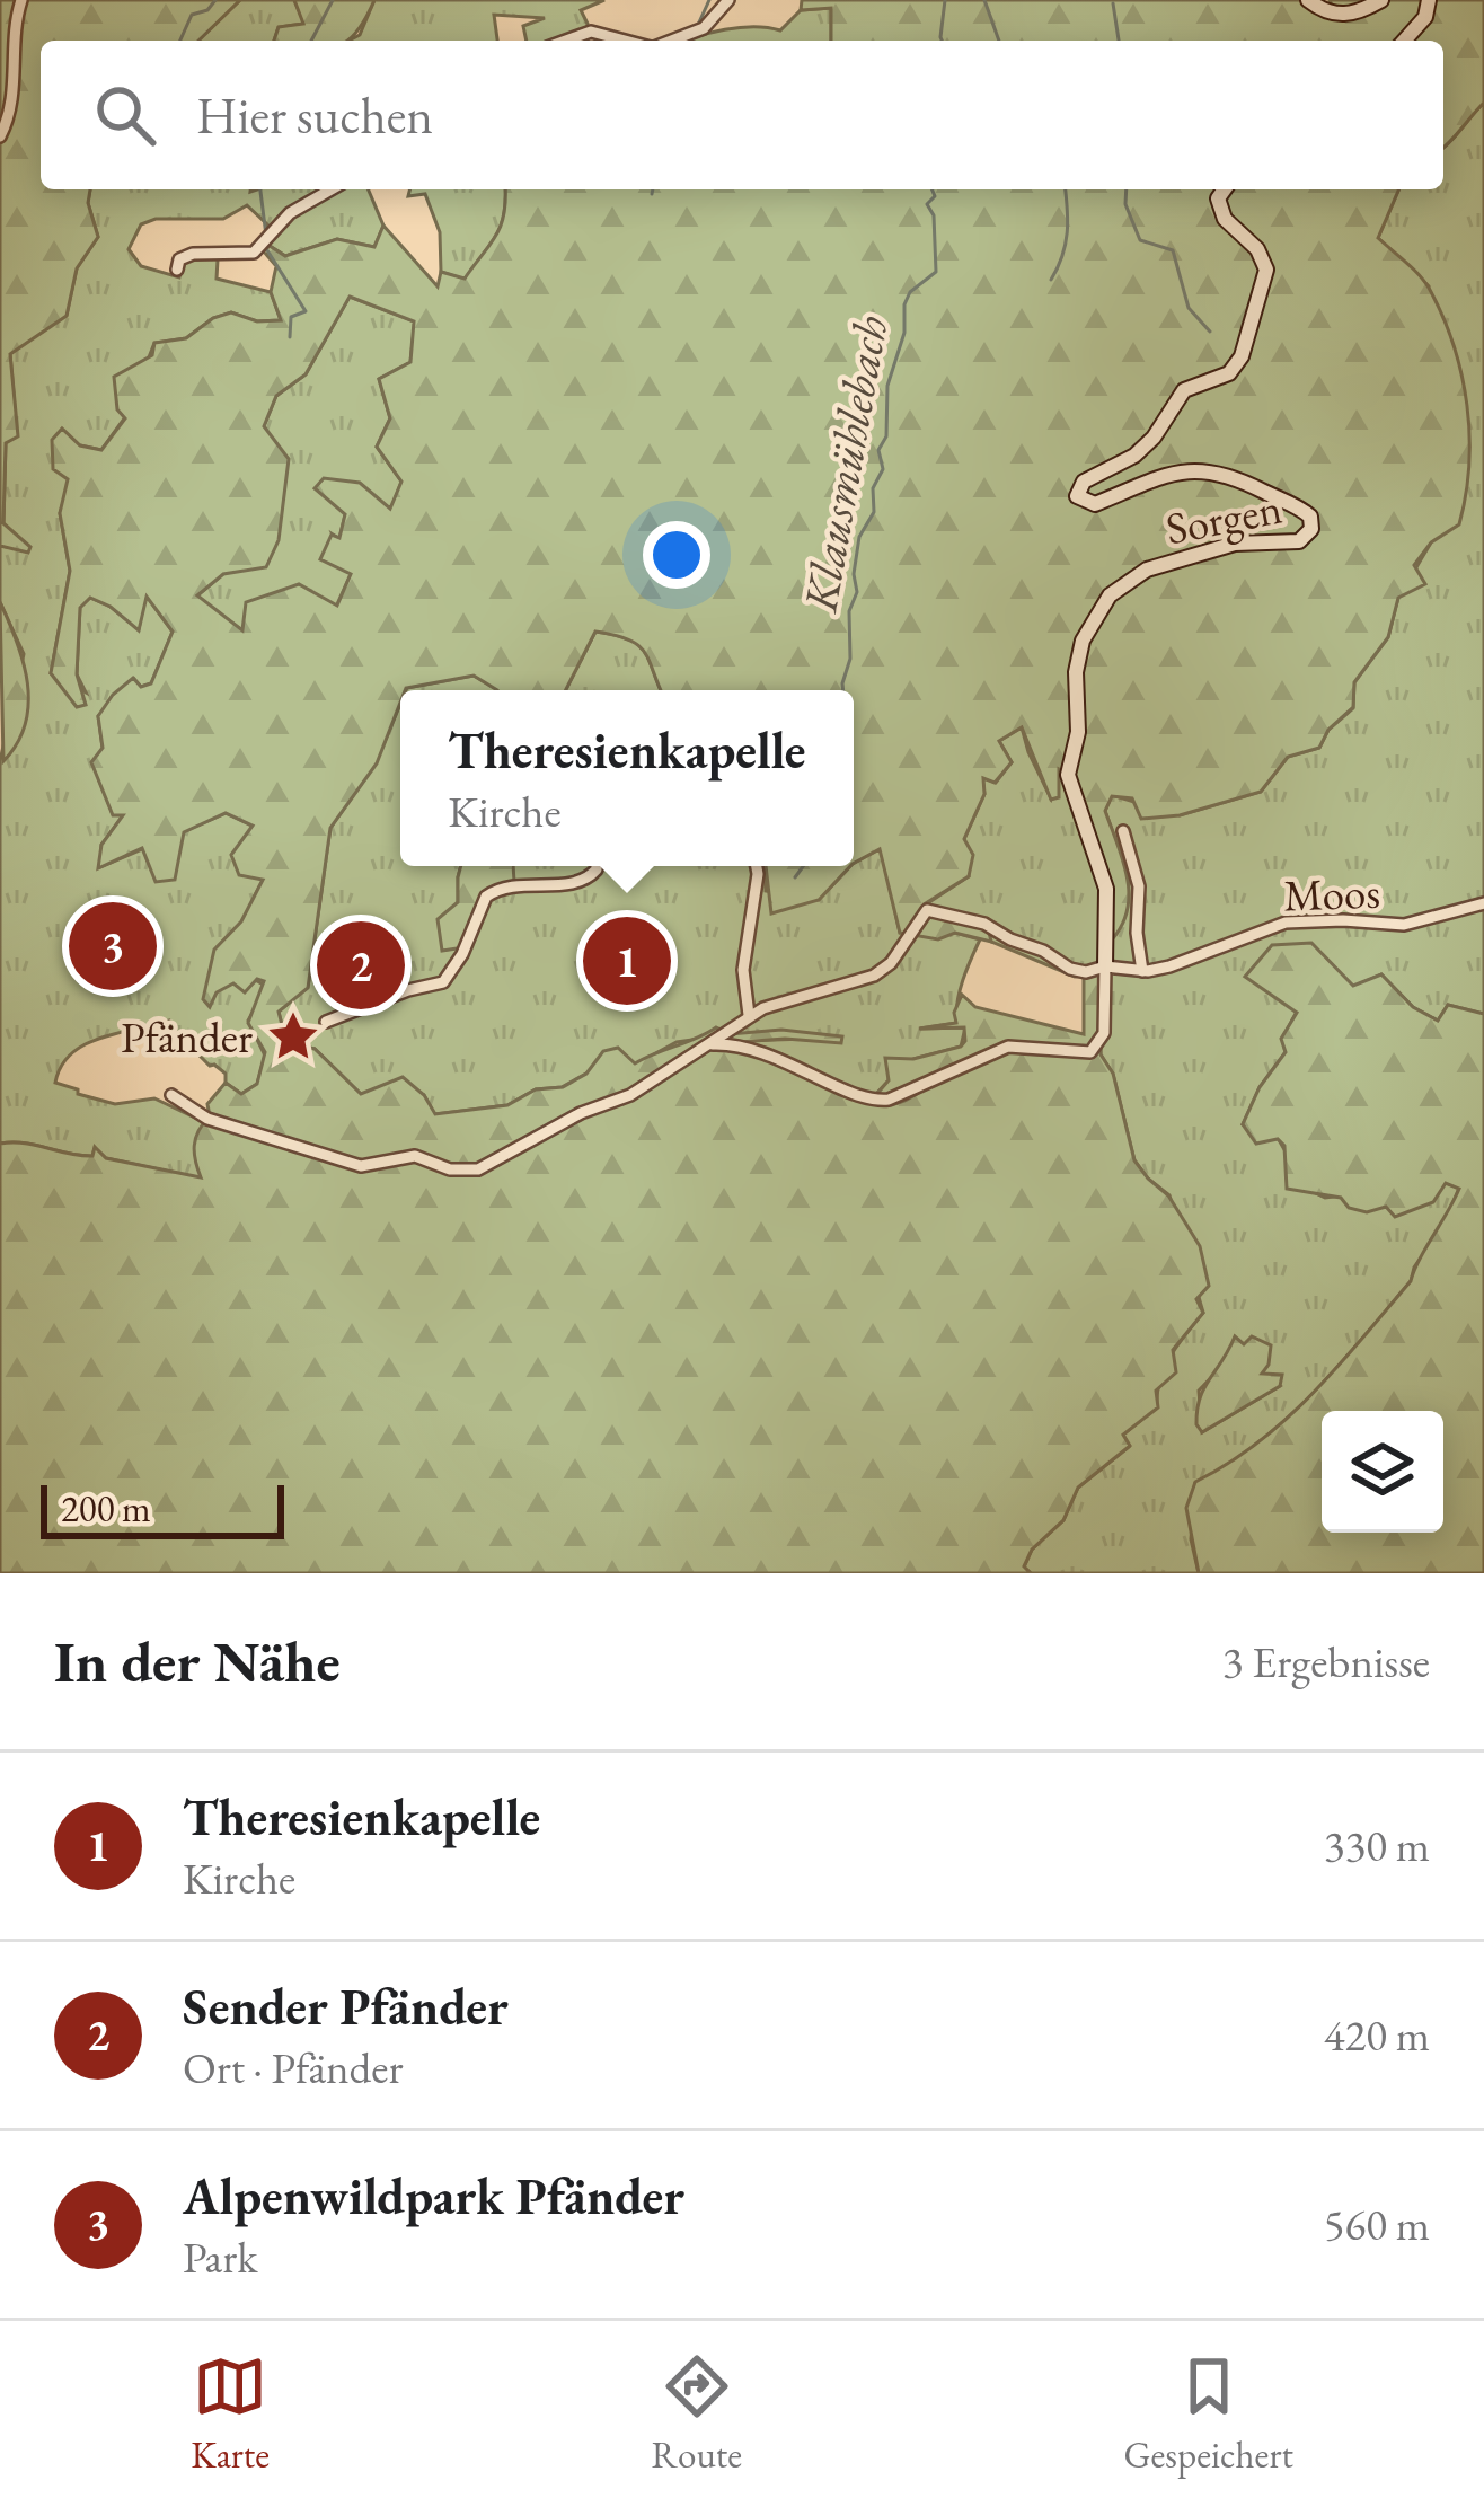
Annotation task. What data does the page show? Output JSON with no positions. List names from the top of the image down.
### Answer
{
  "streets": {
    "street": ["Sorgen", "Moos"]
  },
  "crossings": [
    ["Sorgen", "Moos"]
  ],
  "water": ["Klausmühlebach"],
  "places": {
    "place": ["Pfänder"]
  },
  "scale_bar": "200 m",
  "page": {
    "search": "Hier suchen",
    "popup": ["Theresienkapelle", "Kirche"],
    "pins": ["3", "1", "2"],
    "scale": "200 m",
    "heading": ["In der Nähe", "3 Ergebnisse"],
    "list": [
      {
        "mark": "1",
        "name": "Theresienkapelle",
        "note": "Kirche",
        "value": "330 m"
      },
      {
        "mark": "2",
        "name": "Sender Pfänder",
        "note": "Ort · Pfänder",
        "value": "420 m"
      },
      {
        "mark": "3",
        "name": "Alpenwildpark Pfänder",
        "note": "Park",
        "value": "560 m"
      }
    ],
    "nav": ["Karte", "Route", "Gespeichert"]
  }
}
